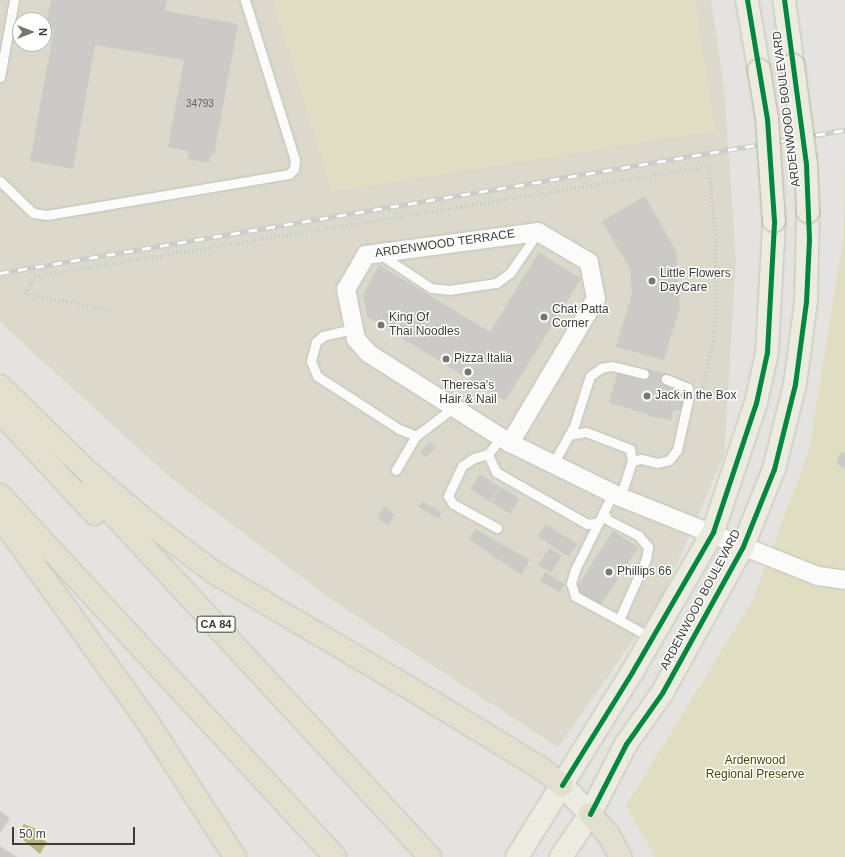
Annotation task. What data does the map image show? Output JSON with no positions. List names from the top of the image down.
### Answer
{
  "streets": {
    "highway": ["CA 84"],
    "main road": ["ARDENWOOD BOULEVARD"],
    "street": ["ARDENWOOD TERRACE"]
  },
  "crossings": [
    ["ARDENWOOD BOULEVARD", "ARDENWOOD TERRACE"]
  ],
  "parks": ["Ardenwood Regional Preserve"],
  "places": [
    "Little Flowers DayCare",
    "Chat Patta Corner",
    "King Of Thai Noodles",
    "Pizza Italia",
    "Theresa's Hair & Nail",
    "Jack in the Box",
    "Phillips 66"
  ],
  "house_numbers": ["34793"],
  "scale_bar": "50 m",
  "north": "right"
}
